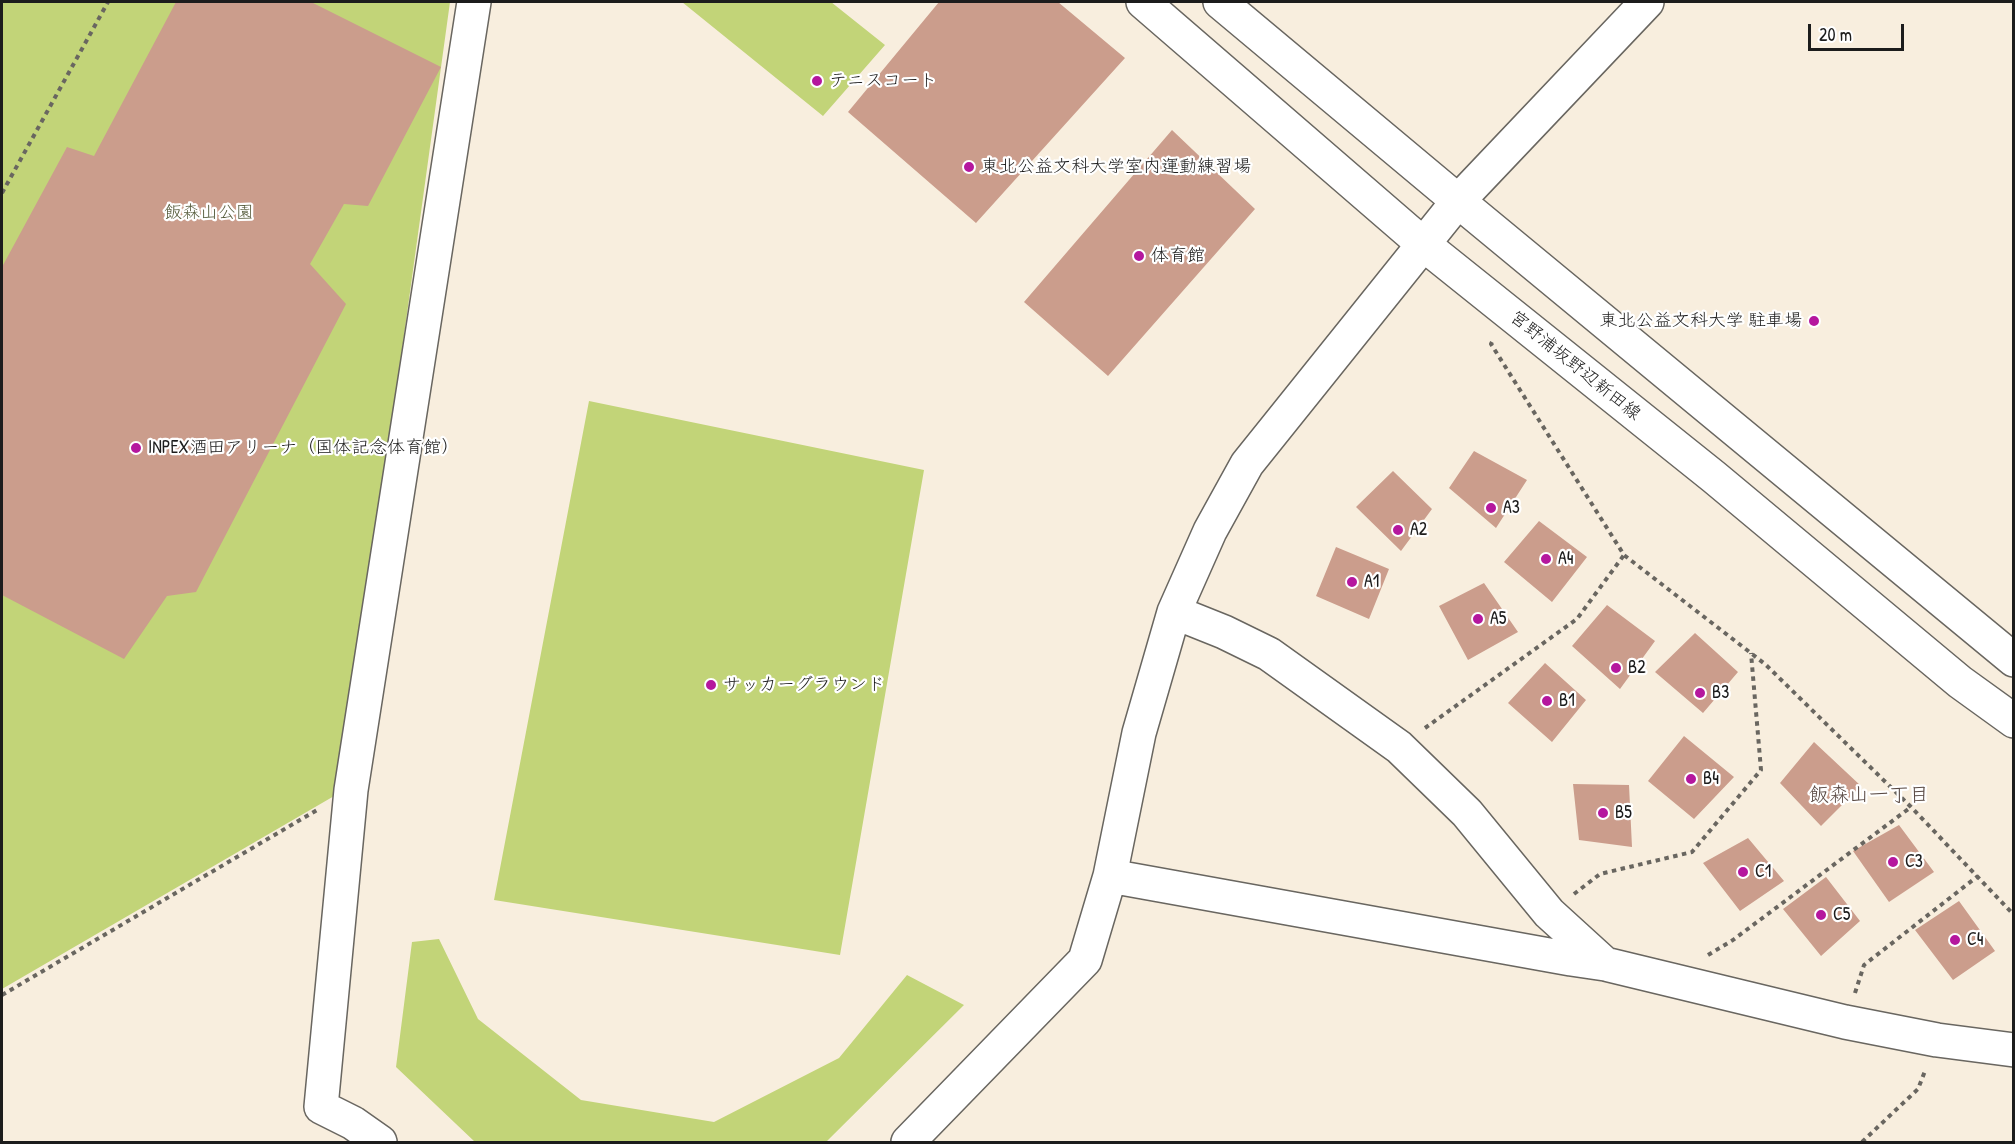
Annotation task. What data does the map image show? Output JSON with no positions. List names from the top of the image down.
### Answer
{
  "streets": {
    "street": ["宮野浦坂野辺新田線"]
  },
  "districts": ["飯森山一丁目"],
  "parks": ["飯森山公園"],
  "places": [
    "テニスコート",
    "東北公益文科大学室内運動練習場",
    "体育館",
    "東北公益文科大学 駐車場",
    "INPEX酒田アリーナ（国体記念体育館）",
    "A3",
    "A2",
    "A4",
    "A1",
    "A5",
    "B2",
    "サッカーグラウンド",
    "B3",
    "B1",
    "B4",
    "B5",
    "C3",
    "C1",
    "C5",
    "C4"
  ],
  "scale_bar": "20 m"
}
